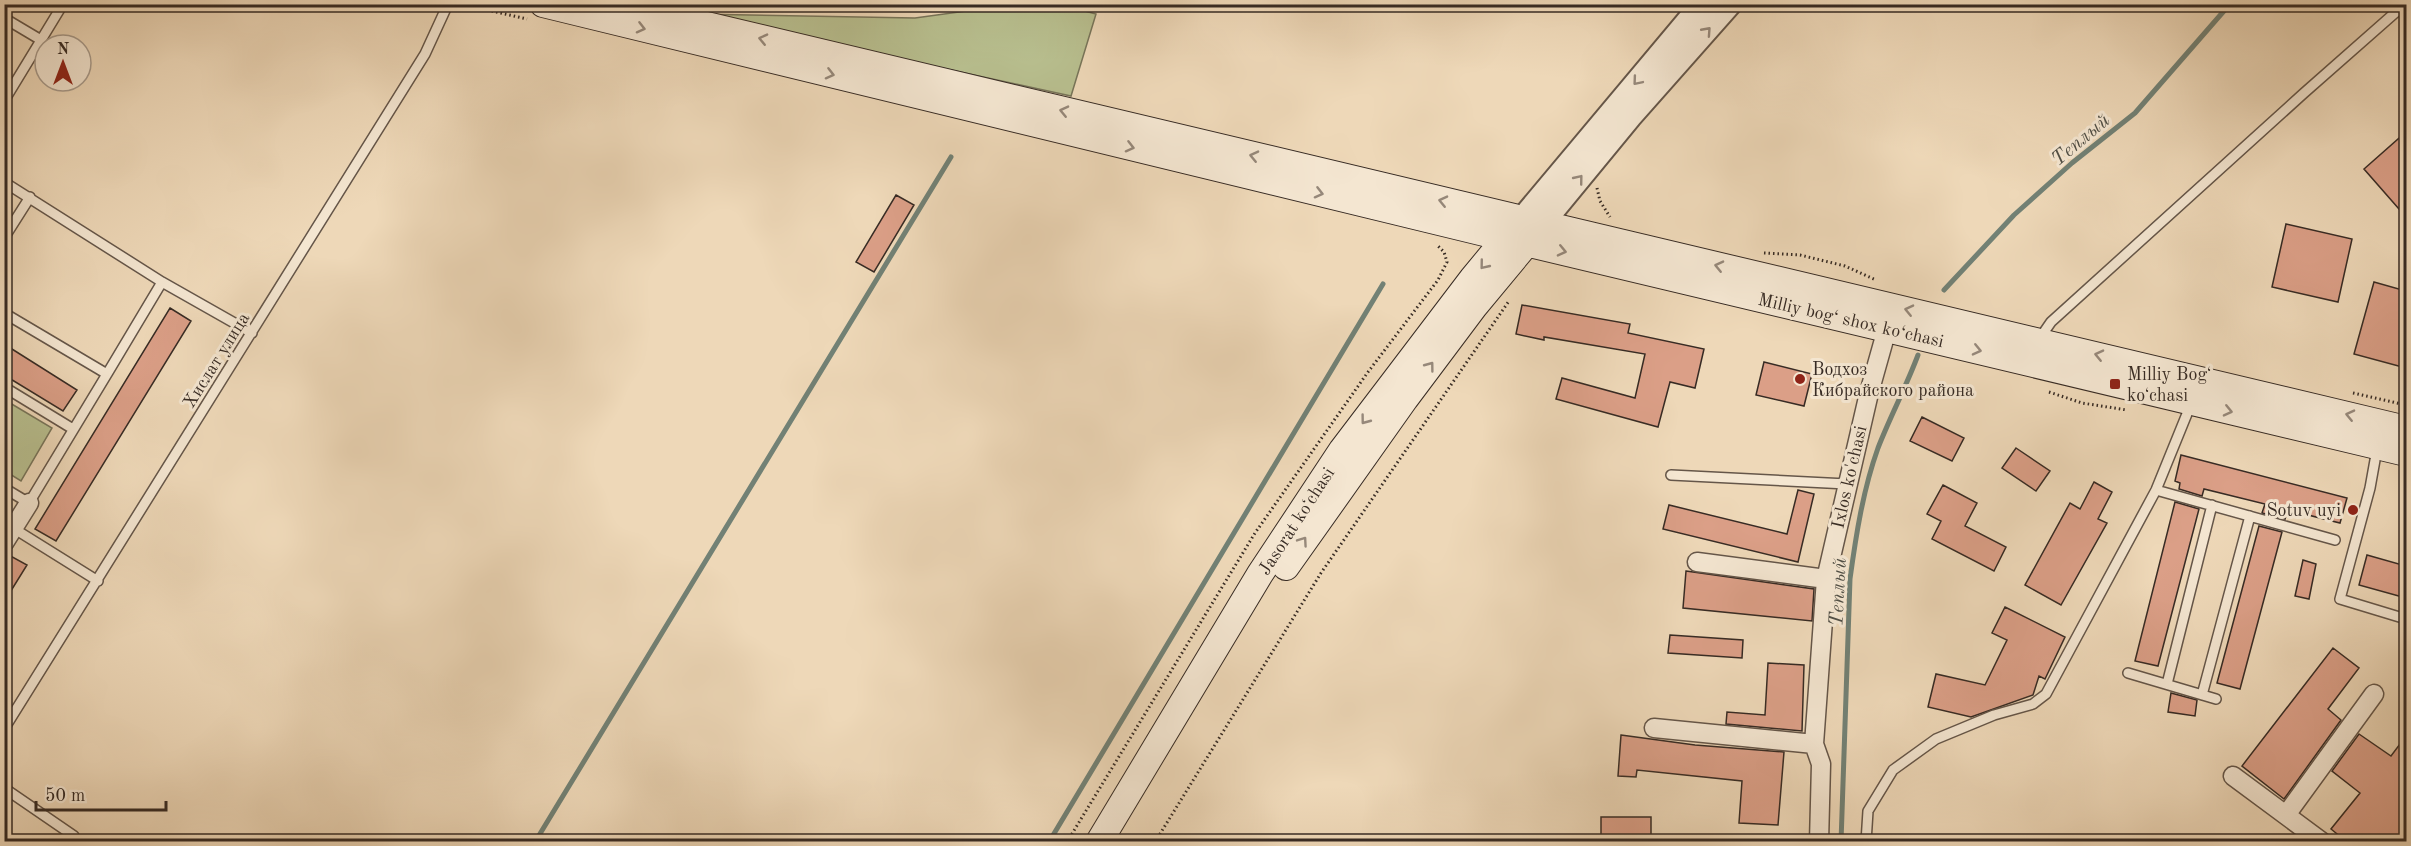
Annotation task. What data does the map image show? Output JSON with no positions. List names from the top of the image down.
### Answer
{
  "streets": {
    "main road": ["Milliy bog‘ shox ko‘chasi", "Jasorat koʻchasi"],
    "street": ["Ixlos ko'chasi"],
    "lane": ["Хислат улица"]
  },
  "crossings": [
    ["Milliy bog‘ shox ko‘chasi", "Ixlos ko'chasi"],
    ["Milliy bog‘ shox ko‘chasi", "Jasorat koʻchasi"]
  ],
  "water": ["Теплый"],
  "places": {
    "other": ["Водхоз Кибрайского района", "Sotuv uyi"],
    "transit": ["Milliy Bogʻ koʻchasi"]
  },
  "scale_bar": "50 m",
  "north": "top"
}
